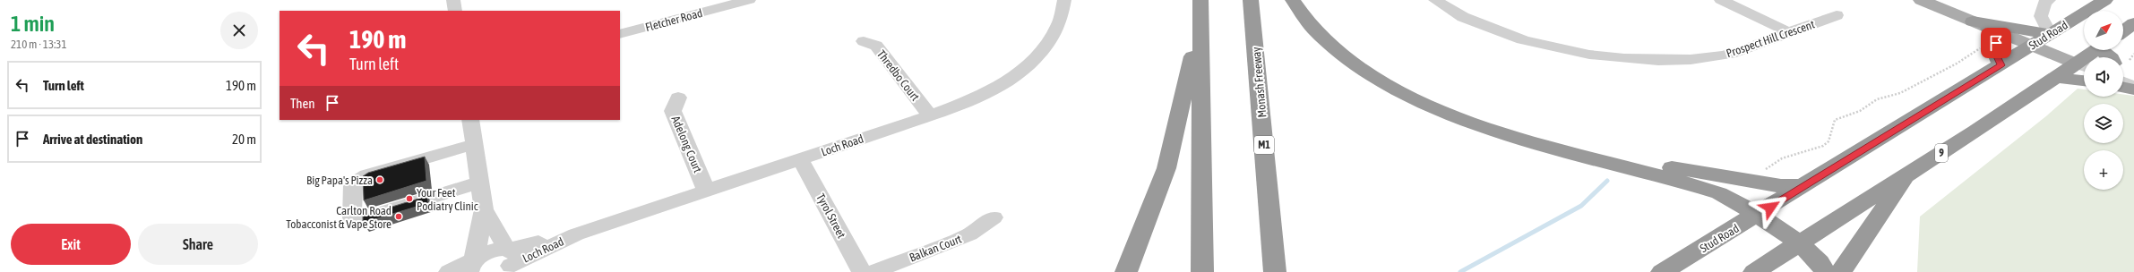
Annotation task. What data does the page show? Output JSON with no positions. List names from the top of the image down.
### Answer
{
  "streets": {
    "highway": [
      "Stud Road",
      "Monash Freeway",
      "M1",
      "9"
    ],
    "street": [
      "Fletcher Road",
      "Prospect Hill Crescent",
      "Thredbo Court",
      "Adelong Court",
      "Loch Road",
      "Tyrol Street",
      "Balkan Court"
    ]
  },
  "crossings": [
    ["Thredbo Court", "Loch Road"],
    ["Adelong Court", "Loch Road"],
    ["Loch Road", "Tyrol Street"]
  ],
  "places": ["Big Papa's Pizza", "Your Feet Podiatry Clinic", "Carlton Road Tobacconist & Vape Store"],
  "north": "top right",
  "page": {
    "heading": ["1 min", "210 m · 13:31"],
    "map_buttons": "+",
    "turn": ["190 m", "Turn left"],
    "list": [
      {
        "name": "Turn left",
        "value": "190 m"
      },
      {
        "name": "Arrive at destination",
        "value": "20 m"
      }
    ],
    "then": "Then",
    "buttons": ["Exit", "Share"]
  }
}
